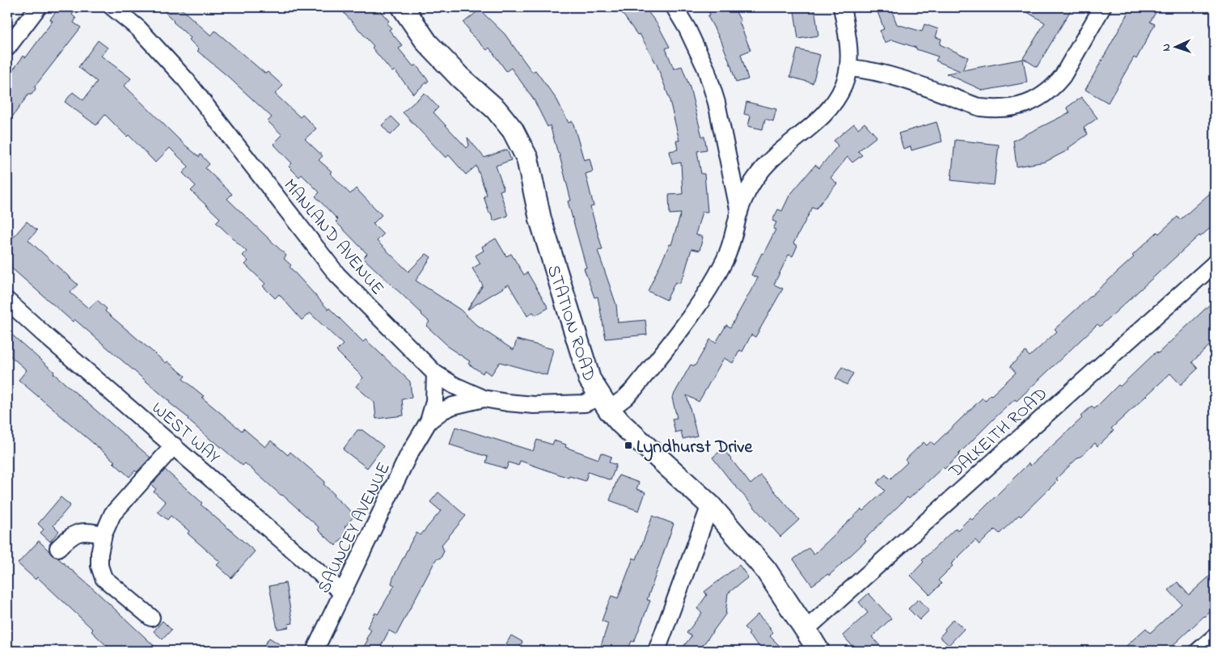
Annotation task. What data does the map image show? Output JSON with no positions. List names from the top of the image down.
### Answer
{
  "streets": {
    "main road": ["STATION ROAD"],
    "street": [
      "MANLAND AVENUE",
      "WEST WAY",
      "DALKEITH ROAD",
      "SAUNCEY AVENUE"
    ]
  },
  "crossings": [
    ["MANLAND AVENUE", "STATION ROAD"],
    ["MANLAND AVENUE", "SAUNCEY AVENUE"],
    ["STATION ROAD", "DALKEITH ROAD"],
    ["WEST WAY", "SAUNCEY AVENUE"]
  ],
  "places": {
    "transit": ["Lyndhurst Drive"]
  },
  "north": "left"
}
